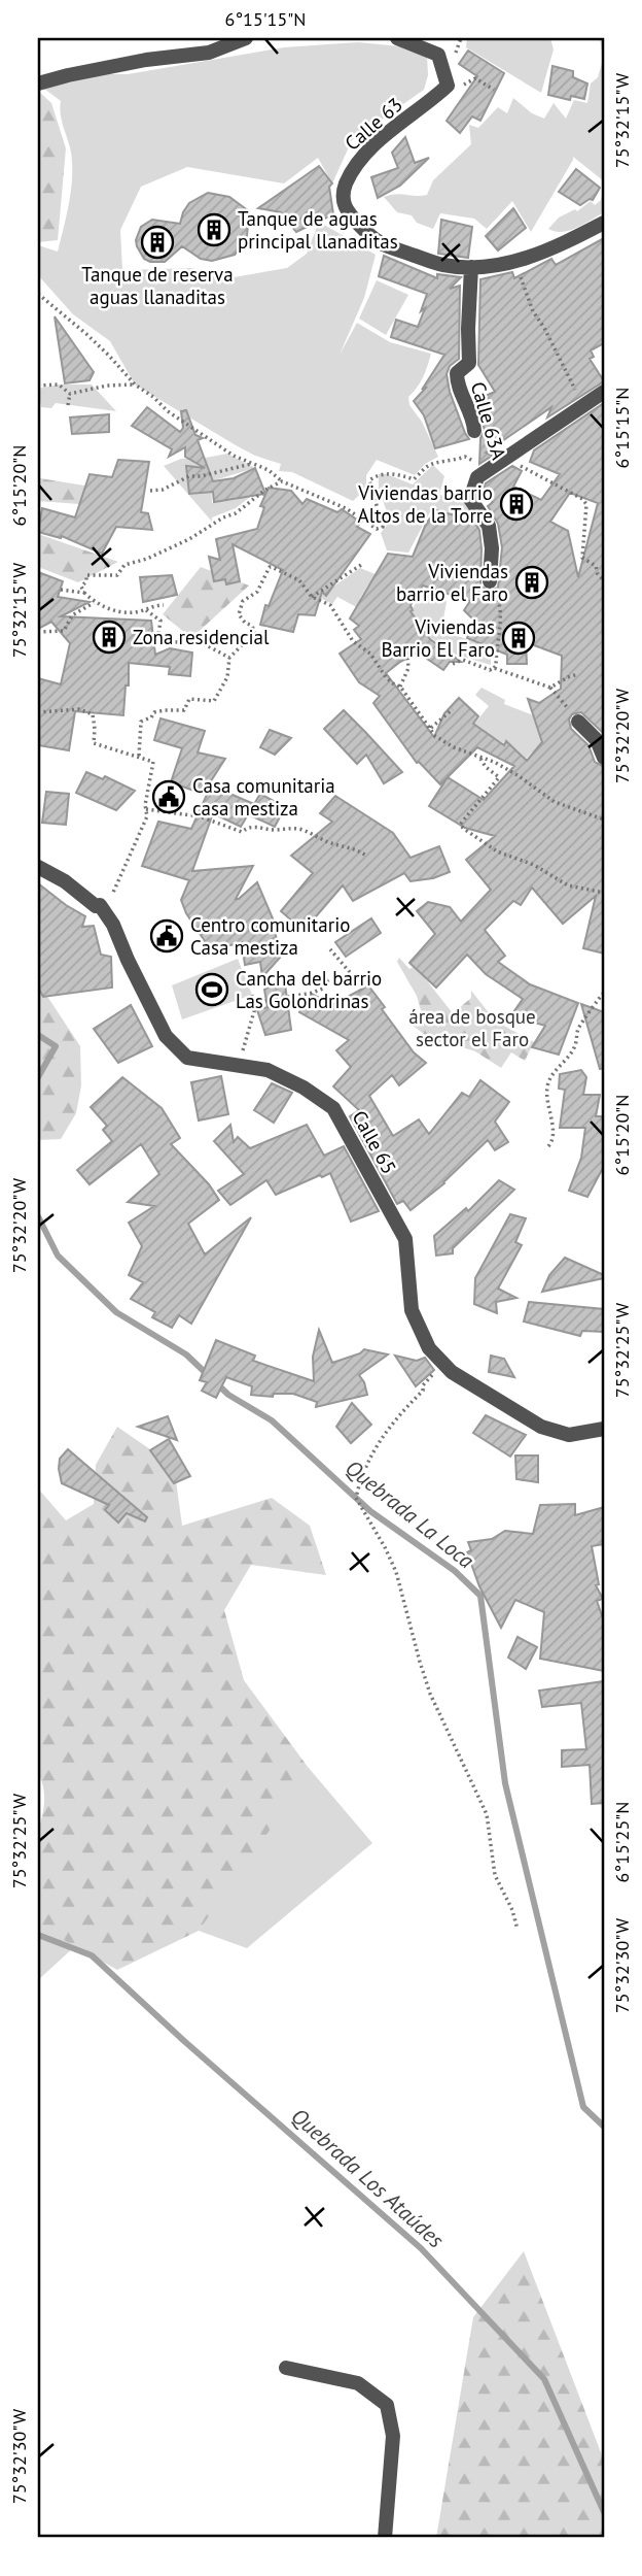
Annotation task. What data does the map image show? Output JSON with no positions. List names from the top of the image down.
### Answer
{
  "streets": {
    "street": ["Calle 63", "Calle 63A", "Calle 65"]
  },
  "crossings": [
    ["Calle 63", "Calle 63A"]
  ],
  "water": ["Quebrada La Loca", "Quebrada Los Ataúdes"],
  "parks": ["área de bosque sector el Faro"],
  "places": {
    "building": [
      "Tanque de aguas principal llanaditas",
      "Tanque de reserva aguas llanaditas",
      "Viviendas barrio Altos de la Torre",
      "Viviendas barrio el Faro",
      "Zona residencial",
      "Viviendas Barrio El Faro"
    ],
    "public building": ["Casa comunitaria casa mestiza", "Centro comunitario Casa mestiza"],
    "sports": ["Cancha del barrio Las Golondrinas"]
  },
  "coordinates": [
    "6°15'15\"N",
    "75°32'15\"W",
    "6°15'20\"N",
    "75°32'20\"W",
    "75°32'25\"W",
    "6°15'25\"N",
    "75°32'30\"W"
  ]
}
